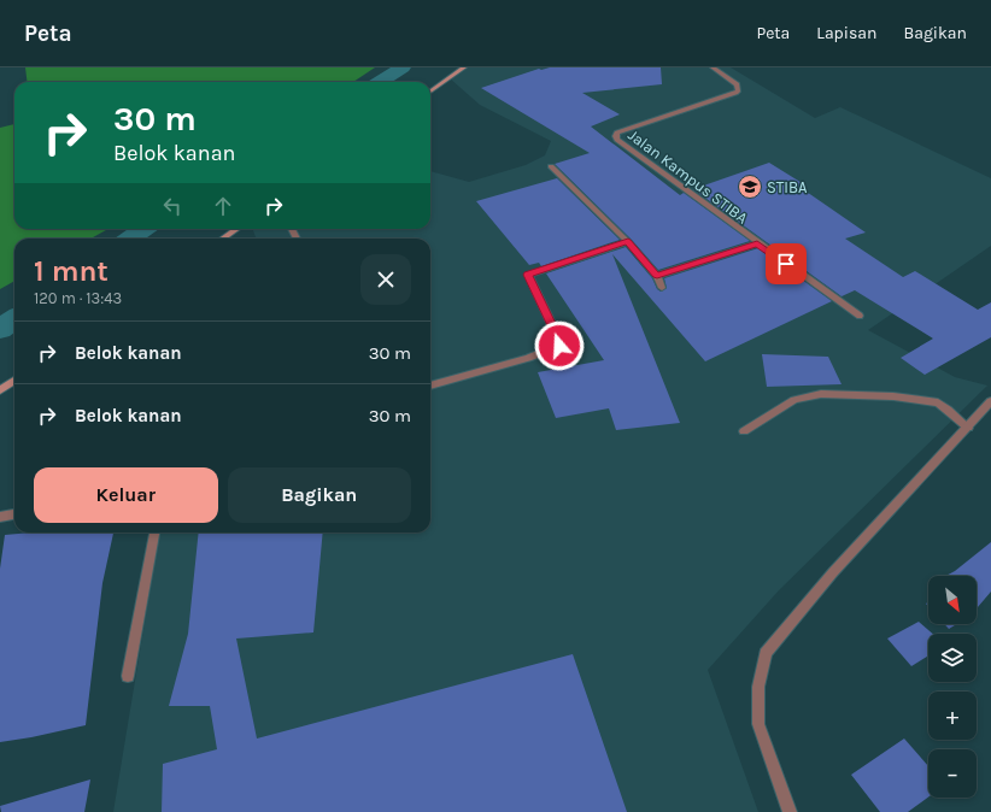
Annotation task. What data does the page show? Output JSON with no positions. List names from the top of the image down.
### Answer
{
  "streets": {
    "street": ["Jalan Kampus STIBA"]
  },
  "places": {
    "school or university": ["STIBA"]
  },
  "north": "bottom right",
  "page": {
    "header": "Peta",
    "nav": ["Peta", "Lapisan", "Bagikan"],
    "turn": ["30 m", "Belok kanan"],
    "heading": ["1 mnt", "120 m · 13:43"],
    "list": [
      {
        "name": "Belok kanan",
        "value": "30 m"
      },
      {
        "name": "Belok kanan",
        "value": "30 m"
      }
    ],
    "buttons": ["Keluar", "Bagikan"],
    "map_buttons": ["+", "−"]
  }
}
